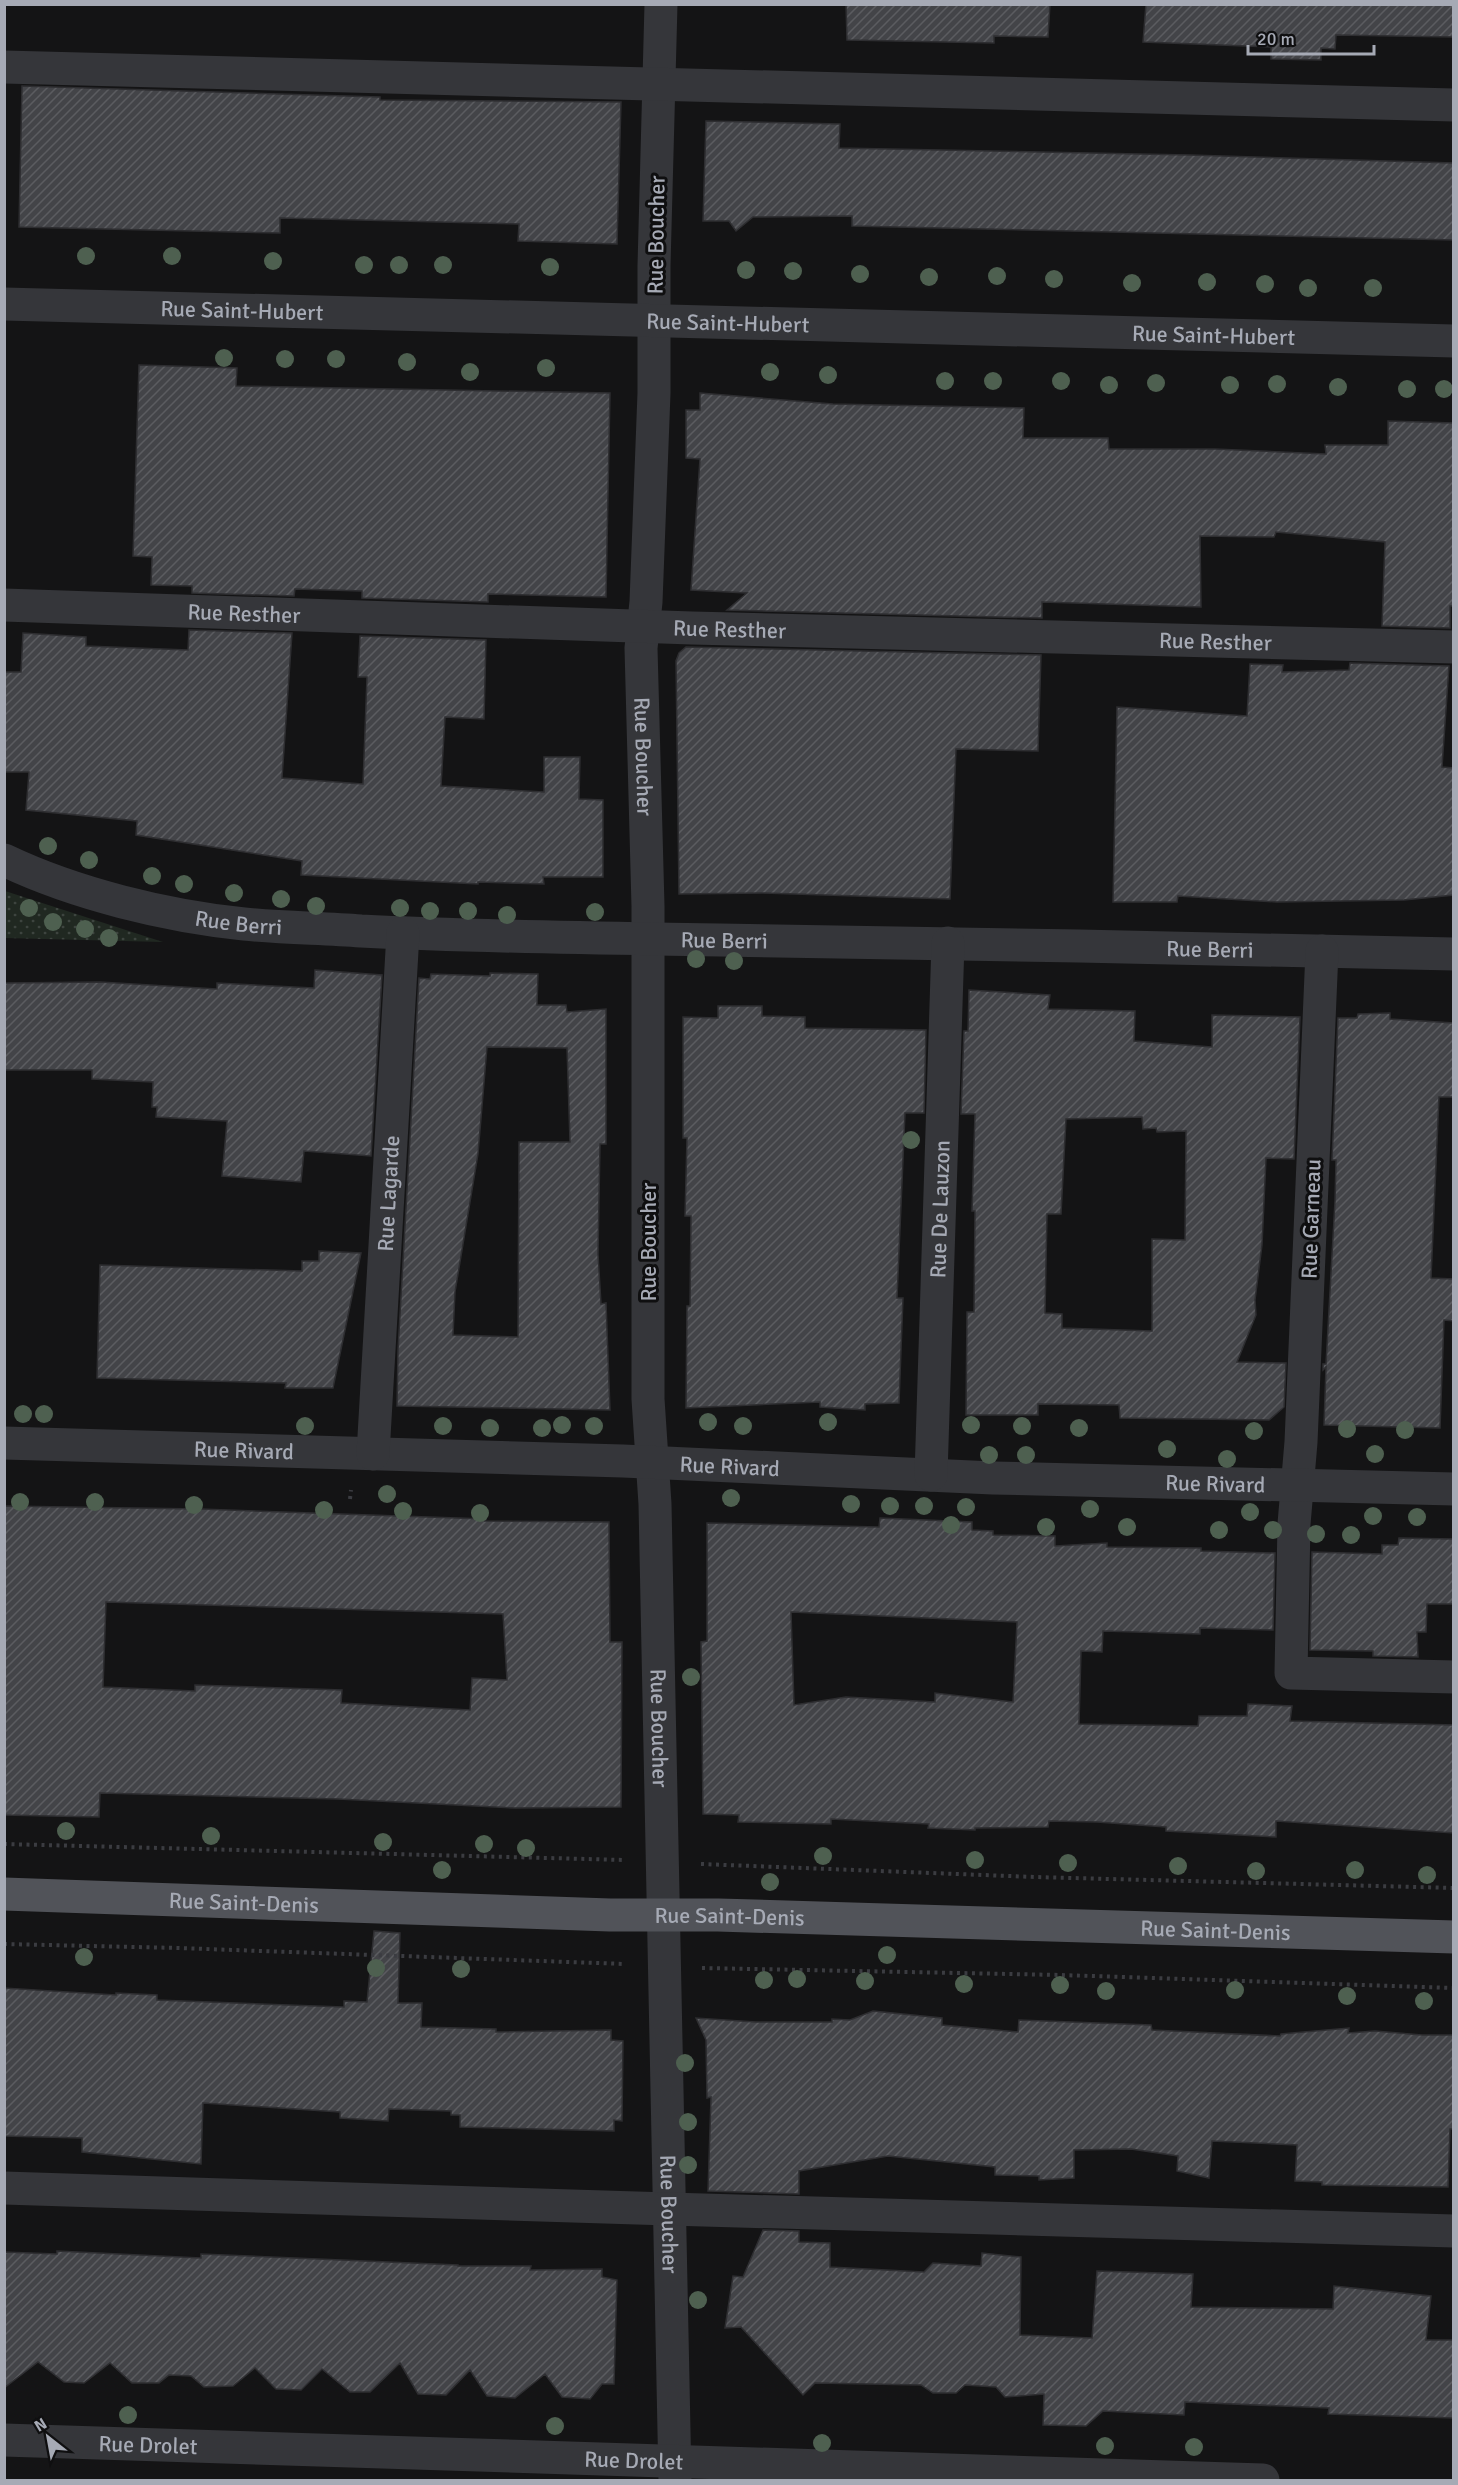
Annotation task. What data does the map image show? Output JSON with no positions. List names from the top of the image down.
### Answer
{
  "streets": {
    "main road": ["Rue Saint-Denis"],
    "street": [
      "Rue Boucher",
      "Rue Saint-Hubert",
      "Rue Resther",
      "Rue Berri",
      "Rue Lagarde",
      "Rue De Lauzon",
      "Rue Garneau",
      "Rue Rivard",
      "Rue Drolet"
    ]
  },
  "crossings": [
    ["Rue Boucher", "Rue Saint-Hubert"],
    ["Rue Boucher", "Rue Resther"],
    ["Rue Boucher", "Rue Berri"],
    ["Rue Boucher", "Rue Rivard"],
    ["Rue Boucher", "Rue Saint-Denis"],
    ["Rue Boucher", "Rue Drolet"],
    ["Rue Berri", "Rue Lagarde"],
    ["Rue Berri", "Rue De Lauzon"],
    ["Rue Berri", "Rue Garneau"],
    ["Rue Lagarde", "Rue Rivard"],
    ["Rue De Lauzon", "Rue Rivard"],
    ["Rue Garneau", "Rue Rivard"]
  ],
  "scale_bar": "20 m",
  "north": "top left"
}
